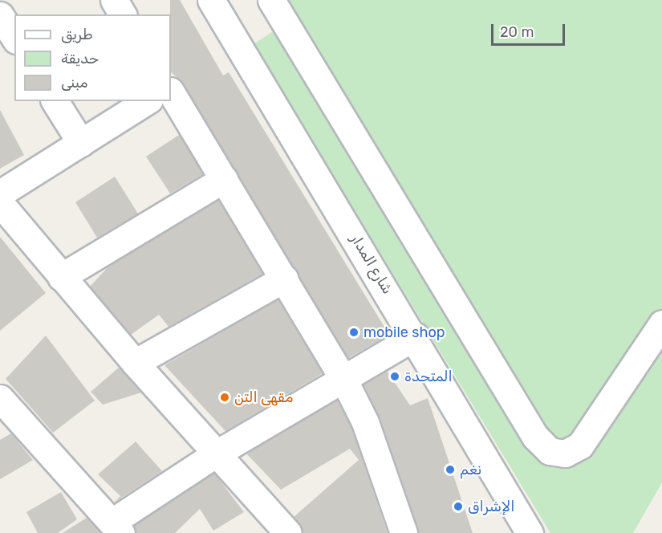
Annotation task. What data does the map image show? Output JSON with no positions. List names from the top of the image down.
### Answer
{
  "streets": {
    "street": ["شارع المدار"]
  },
  "places": [
    "mobile shop",
    "المتحدة",
    "مقهى التن",
    "نغم",
    "الإشراق"
  ],
  "legend": ["طريق", "حديقة", "مبنى"],
  "scale_bar": "20 m"
}
